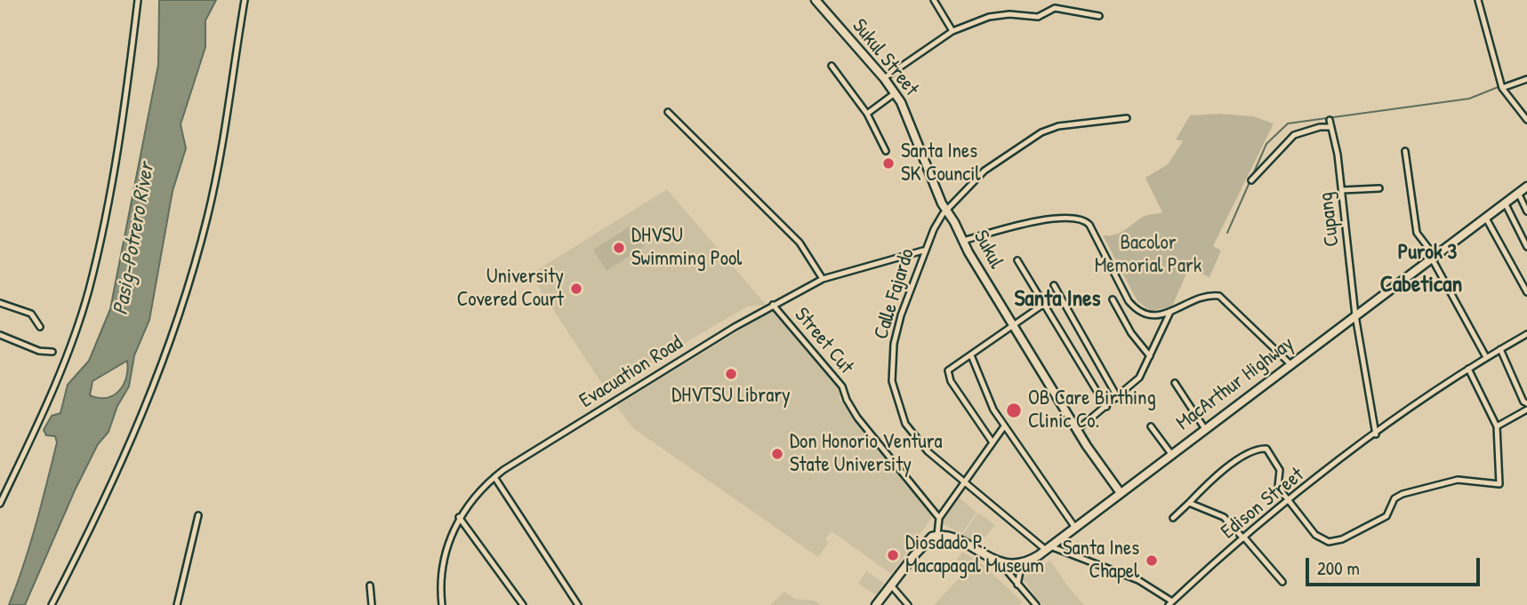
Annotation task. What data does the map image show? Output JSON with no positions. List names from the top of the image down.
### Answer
{
  "streets": {
    "main road": ["Sukul Street", "Sukul", "MacArthur Highway"],
    "street": [
      "Cupang",
      "Calle Fajardo",
      "Street Cut",
      "Evacuation Road",
      "Edison Street"
    ]
  },
  "crossings": [
    ["Sukul Street", "Sukul"],
    ["Sukul Street", "Calle Fajardo"],
    ["Cupang", "MacArthur Highway"],
    ["Cupang", "Edison Street"],
    ["Sukul", "Calle Fajardo"],
    ["Sukul", "MacArthur Highway"],
    ["Calle Fajardo", "Evacuation Road"],
    ["Calle Fajardo", "MacArthur Highway"],
    ["Calle Fajardo", "Edison Street"],
    ["Street Cut", "Evacuation Road"],
    ["MacArthur Highway", "Edison Street"]
  ],
  "districts": ["Purok 3", "Cabetican", "Santa Ines"],
  "water": ["Pasig-Potrero River"],
  "parks": ["Bacolor Memorial Park"],
  "places": [
    "Santa Ines SK Council",
    "DHVSU Swimming Pool",
    "University Covered Court",
    "DHVTSU Library",
    "OB Care Birthing Clinic Co.",
    "Don Honorio Ventura State University",
    "Diosdado P. Macapagal Museum",
    "Santa Ines Chapel"
  ],
  "scale_bar": "200 m"
}
